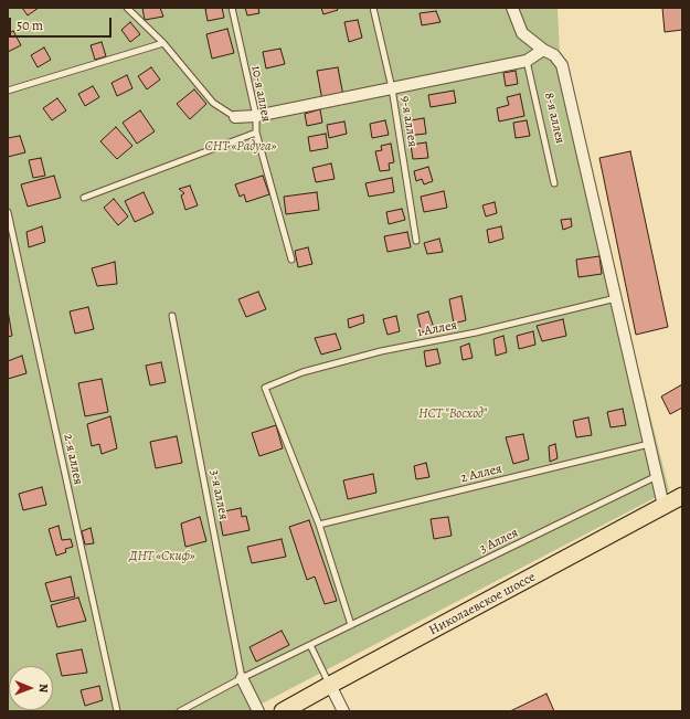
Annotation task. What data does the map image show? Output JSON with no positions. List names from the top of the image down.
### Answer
{
  "streets": {
    "main road": ["Николаевское шоссе"],
    "lane": [
      "10-я аллея",
      "8-я аллея",
      "9-я аллея",
      "1 Аллея",
      "2-я аллея",
      "2 Аллея",
      "3-я аллея",
      "3 Аллея"
    ]
  },
  "crossings": [
    ["1 Аллея", "2 Аллея"],
    ["3-я аллея", "3 Аллея"]
  ],
  "parks": ["СНТ «Радуга»", "НСТ \"Восход\"", "ДНТ «Скиф»"],
  "scale_bar": "50 m",
  "north": "right"
}
